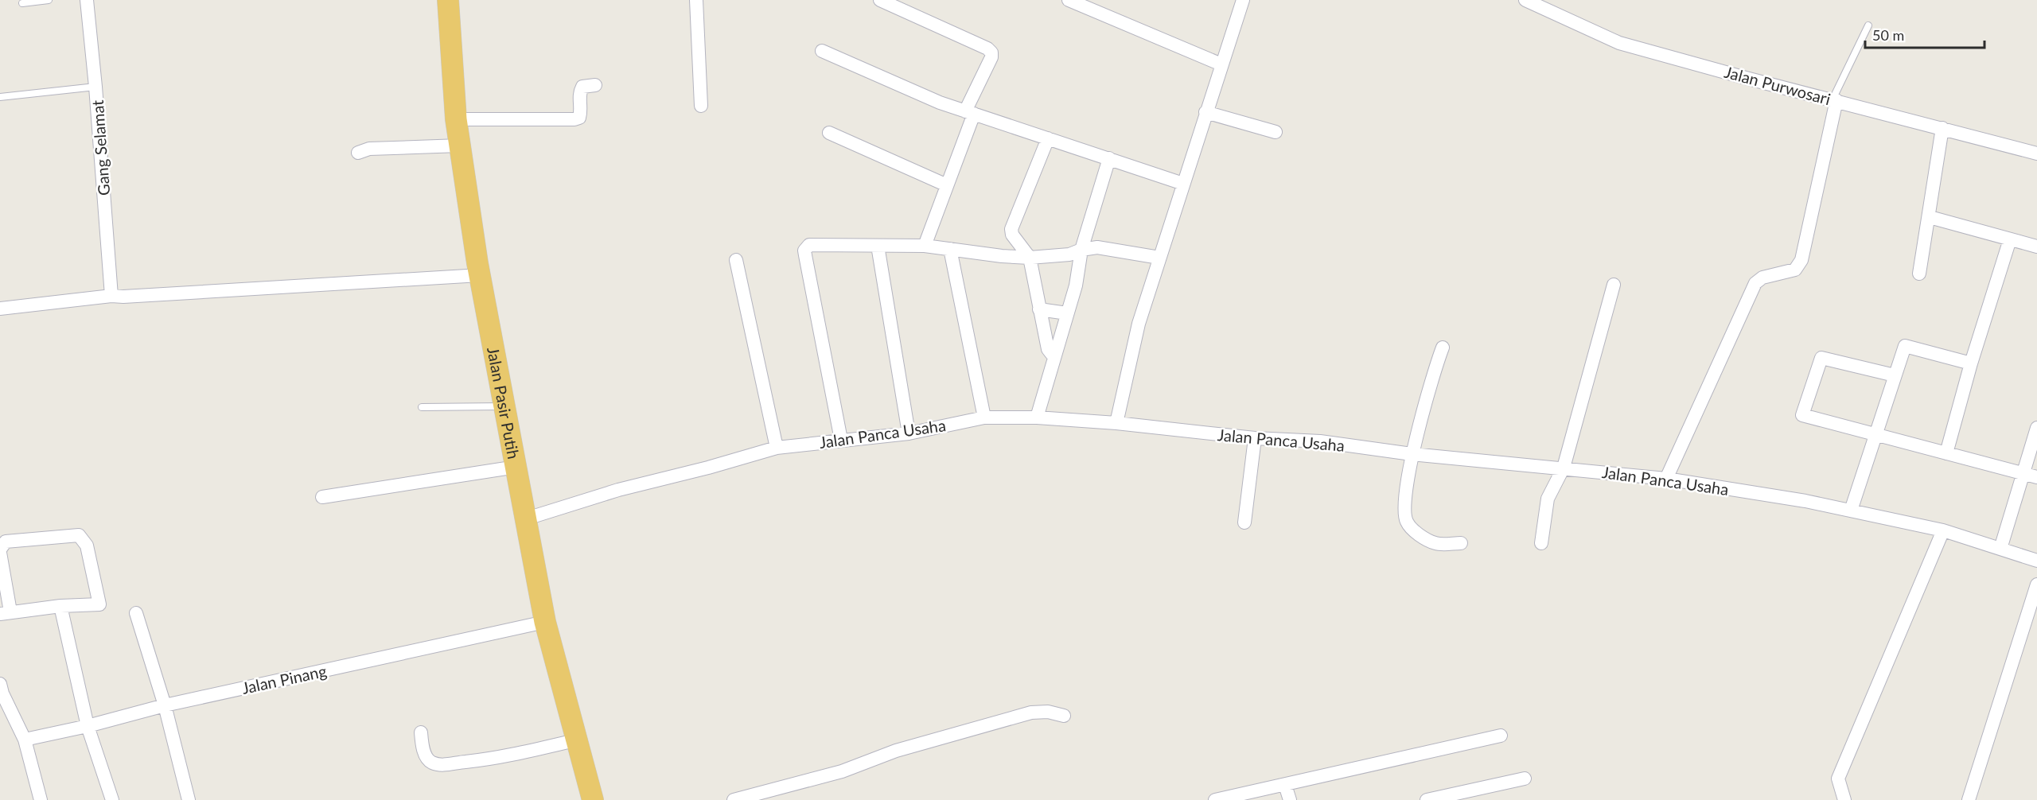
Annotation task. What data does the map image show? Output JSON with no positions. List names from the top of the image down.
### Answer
{
  "streets": {
    "highway": ["Jalan Pasir Putih"],
    "street": [
      "Jalan Purwosari",
      "Gang Selamat",
      "Jalan Panca Usaha",
      "Jalan Pinang"
    ]
  },
  "crossings": [
    ["Jalan Pasir Putih", "Jalan Panca Usaha"],
    ["Jalan Pasir Putih", "Jalan Pinang"]
  ],
  "scale_bar": "50 m"
}
